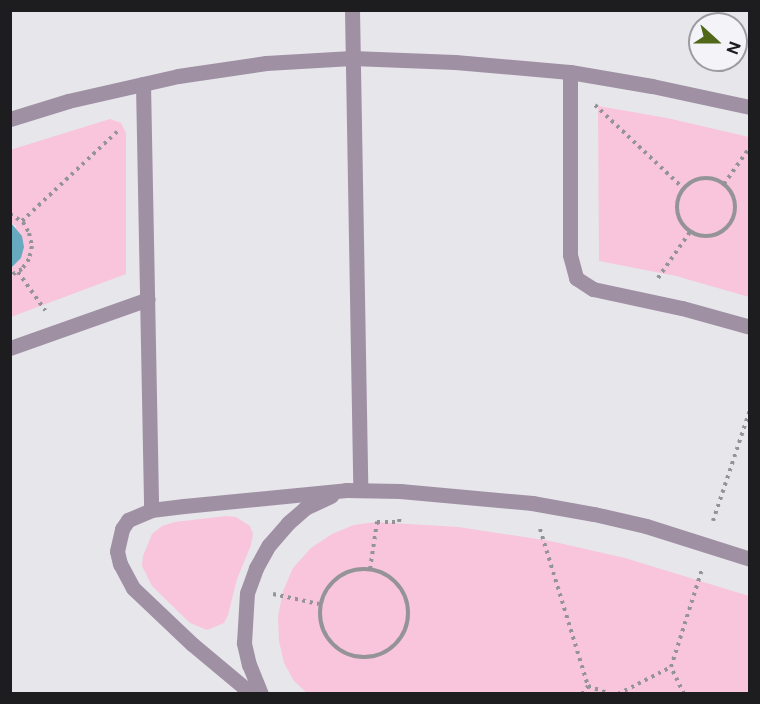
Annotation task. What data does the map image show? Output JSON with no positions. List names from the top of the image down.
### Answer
{
  "north": "right"
}
